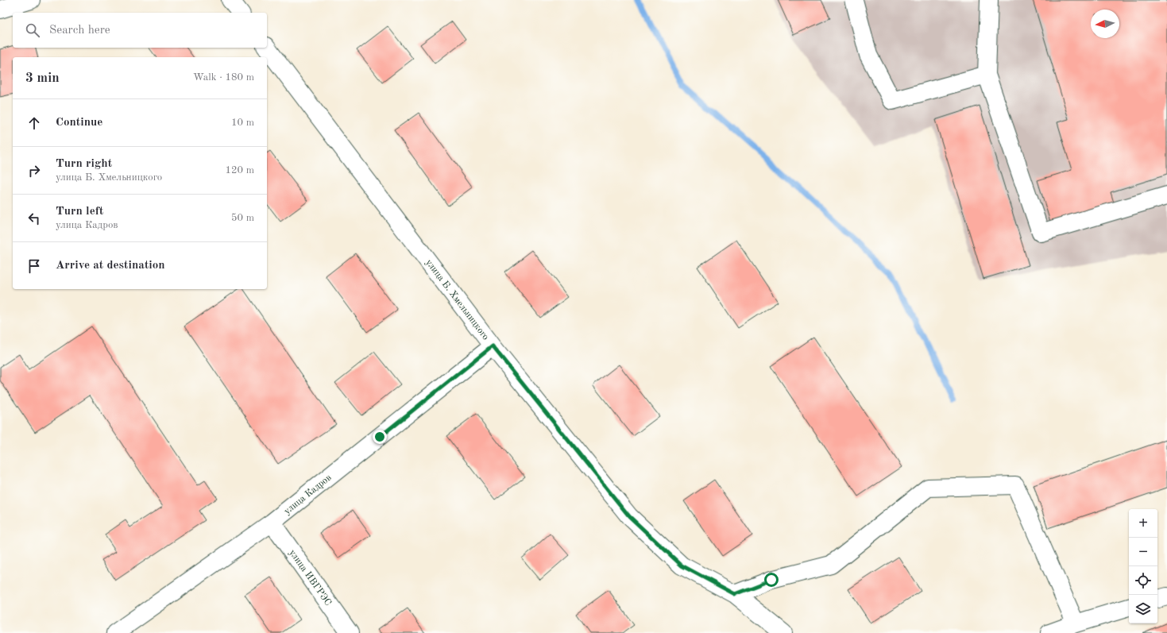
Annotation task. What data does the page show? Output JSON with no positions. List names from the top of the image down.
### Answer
{
  "streets": {
    "street": ["улица Б. Хмельницкого", "улица Кадров", "улица ИВГРЭС"]
  },
  "crossings": [
    ["улица Б. Хмельницкого", "улица Кадров"],
    ["улица Кадров", "улица ИВГРЭС"]
  ],
  "north": "left",
  "page": {
    "search": "Search here",
    "heading": ["3 min", "Walk · 180 m"],
    "list": [
      ["Continue", "10 m"],
      ["Turn right", "улица Б. Хмельницкого", "120 m"],
      ["Turn left", "улица Кадров", "50 m"],
      "Arrive at destination"
    ],
    "map_buttons": ["+", "−"]
  }
}
